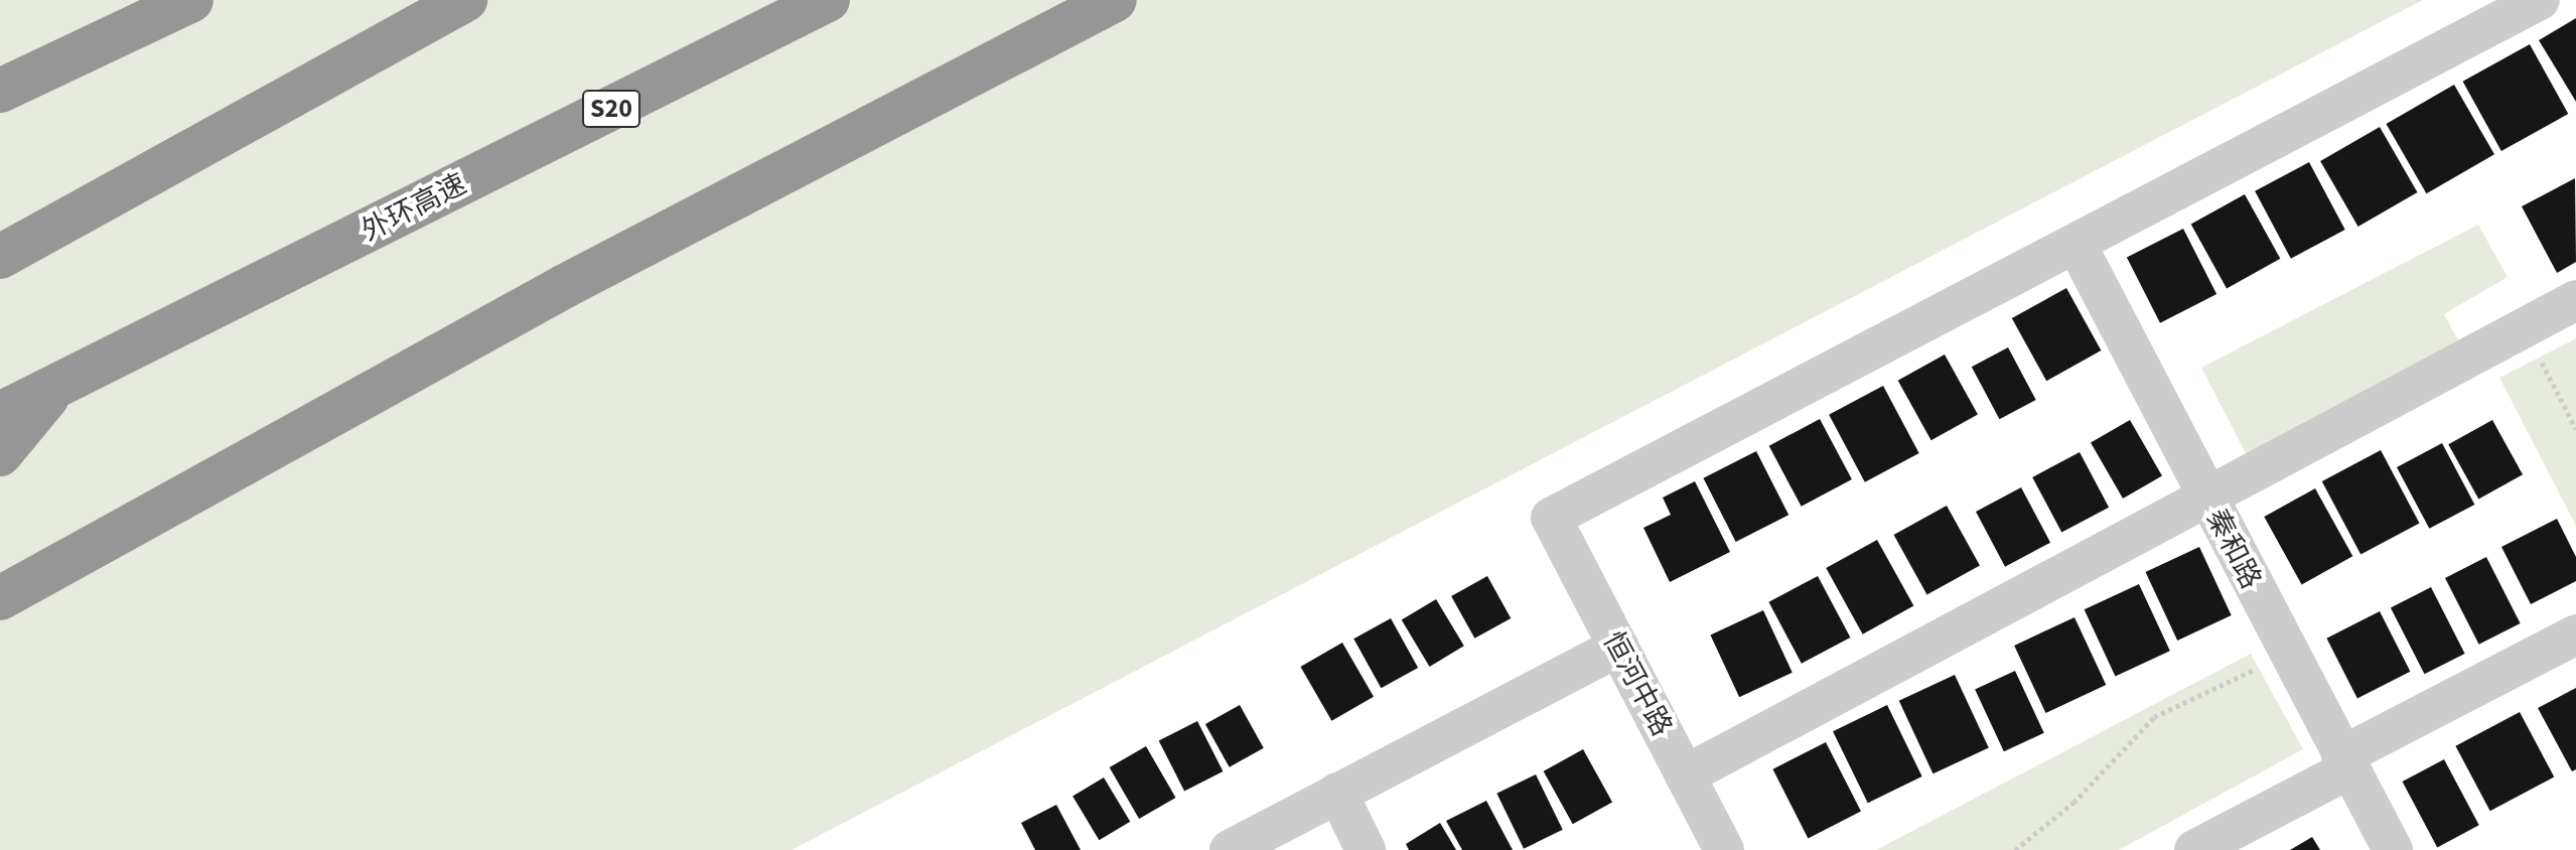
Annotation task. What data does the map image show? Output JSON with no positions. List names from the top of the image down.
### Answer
{
  "streets": {
    "highway": ["S20", "外环高速"],
    "street": ["秦和路", "恒河中路"]
  },
  "crossings": [
    ["秦和路", "恒河中路"]
  ]
}
